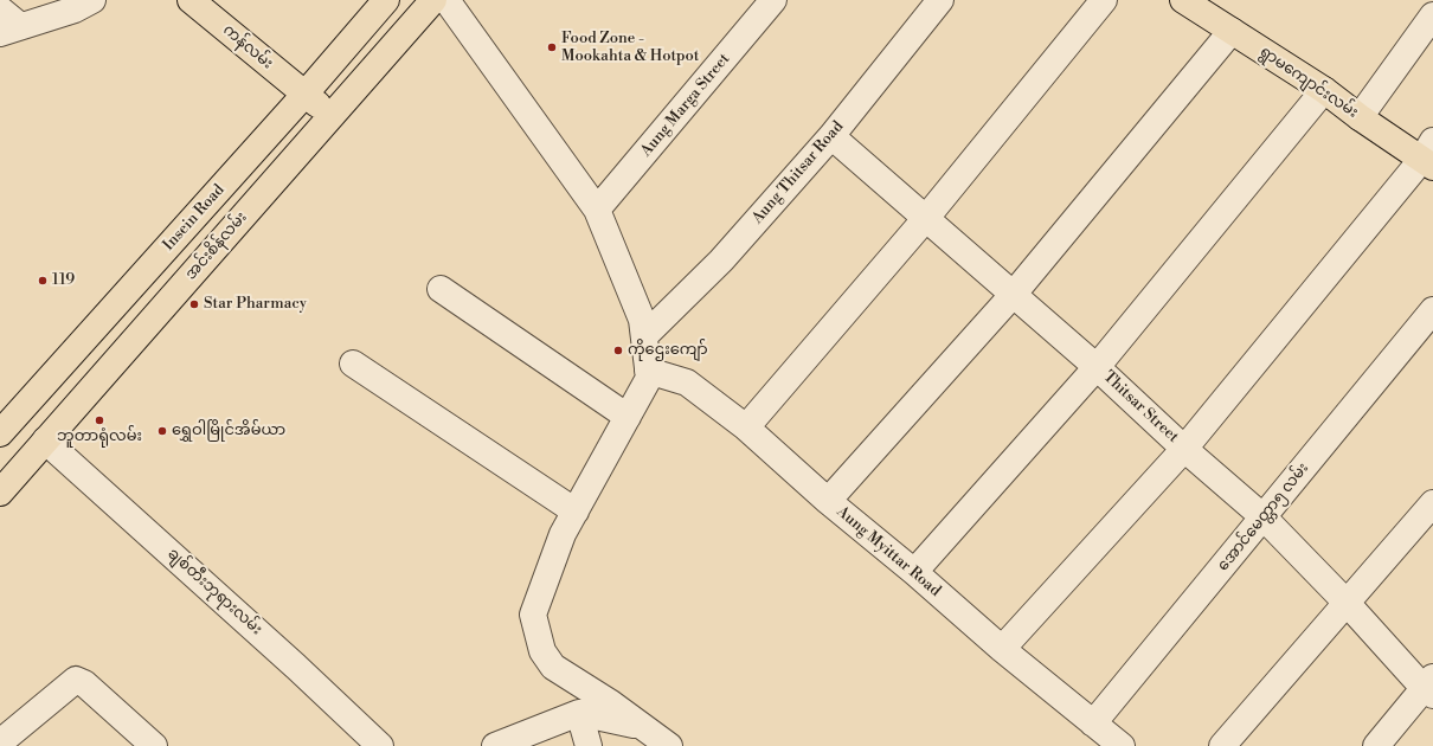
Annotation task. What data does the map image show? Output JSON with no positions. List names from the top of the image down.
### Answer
{
  "streets": {
    "main road": [
      "ကန်လမ်း",
      "ရွာမကျောင်းလမ်း",
      "Insein Road",
      "အင်းစိန်လမ်း"
    ],
    "street": [
      "Aung Marga Street",
      "Aung Thitsar Road",
      "Thitsar Street",
      "အောင်မေတ္တာ၅ လမ်း",
      "Aung Myittar Road",
      "ချစ်တီးဘုရားလမ်း"
    ]
  },
  "crossings": [
    ["ကန်လမ်း", "Insein Road"],
    ["ကန်လမ်း", "အင်းစိန်လမ်း"],
    ["Aung Thitsar Road", "Thitsar Street"],
    ["အင်းစိန်လမ်း", "ချစ်တီးဘုရားလမ်း"],
    ["Thitsar Street", "အောင်မေတ္တာ၅ လမ်း"],
    ["အောင်မေတ္တာ၅ လမ်း", "Aung Myittar Road"]
  ],
  "places": [
    "Food Zone - Mookahta & Hotpot",
    "119",
    "Star Pharmacy",
    "ကိုဌေးကျော်",
    "ဘူတာရုံလမ်း",
    "ရွှေဝါမြိုင်အိမ်ယာ"
  ]
}
